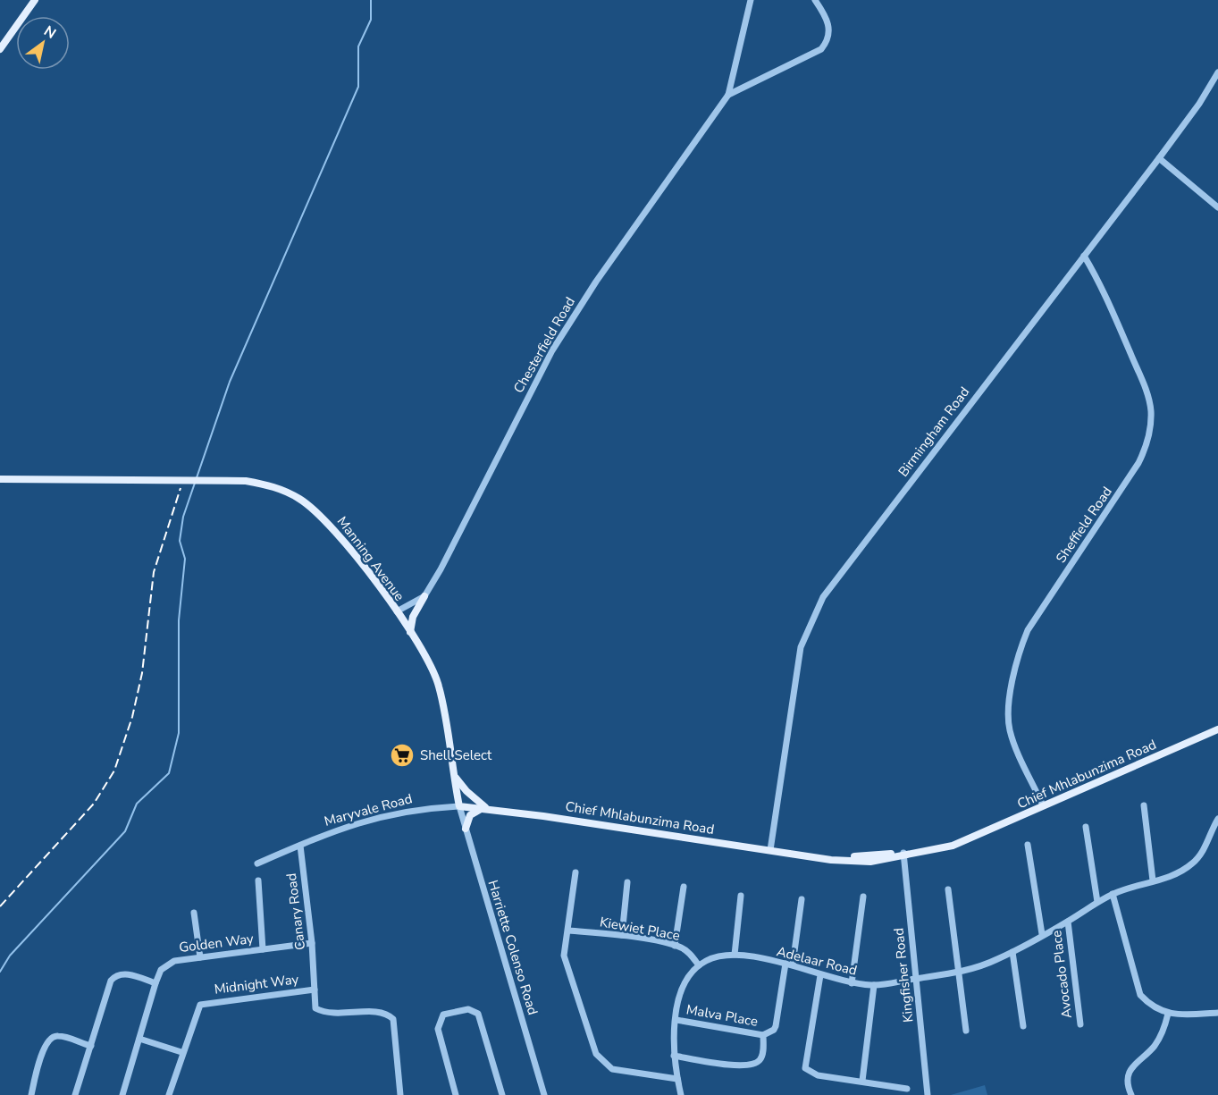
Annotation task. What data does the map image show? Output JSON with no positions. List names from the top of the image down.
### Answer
{
  "streets": {
    "main road": ["Manning Avenue", "Chief Mhlabunzima Road"],
    "street": [
      "Chesterfield Road",
      "Birmingham Road",
      "Sheffield Road",
      "Maryvale Road",
      "Canary Road",
      "Kiewiet Place",
      "Golden Way",
      "Harriette Colenso Road",
      "Adelaar Road",
      "Avocado Place",
      "Kingfisher Road",
      "Midnight Way",
      "Malva Place"
    ]
  },
  "crossings": [
    ["Birmingham Road", "Sheffield Road"],
    ["Birmingham Road", "Chief Mhlabunzima Road"],
    ["Sheffield Road", "Chief Mhlabunzima Road"],
    ["Manning Avenue", "Chief Mhlabunzima Road"],
    ["Manning Avenue", "Maryvale Road"],
    ["Manning Avenue", "Harriette Colenso Road"],
    ["Chief Mhlabunzima Road", "Maryvale Road"],
    ["Chief Mhlabunzima Road", "Harriette Colenso Road"],
    ["Chief Mhlabunzima Road", "Kingfisher Road"],
    ["Maryvale Road", "Canary Road"],
    ["Maryvale Road", "Harriette Colenso Road"],
    ["Canary Road", "Golden Way"],
    ["Canary Road", "Midnight Way"],
    ["Kiewiet Place", "Adelaar Road"],
    ["Adelaar Road", "Avocado Place"],
    ["Adelaar Road", "Kingfisher Road"]
  ],
  "places": {
    "supermarket": ["Shell Select"]
  },
  "north": "top right"
}
